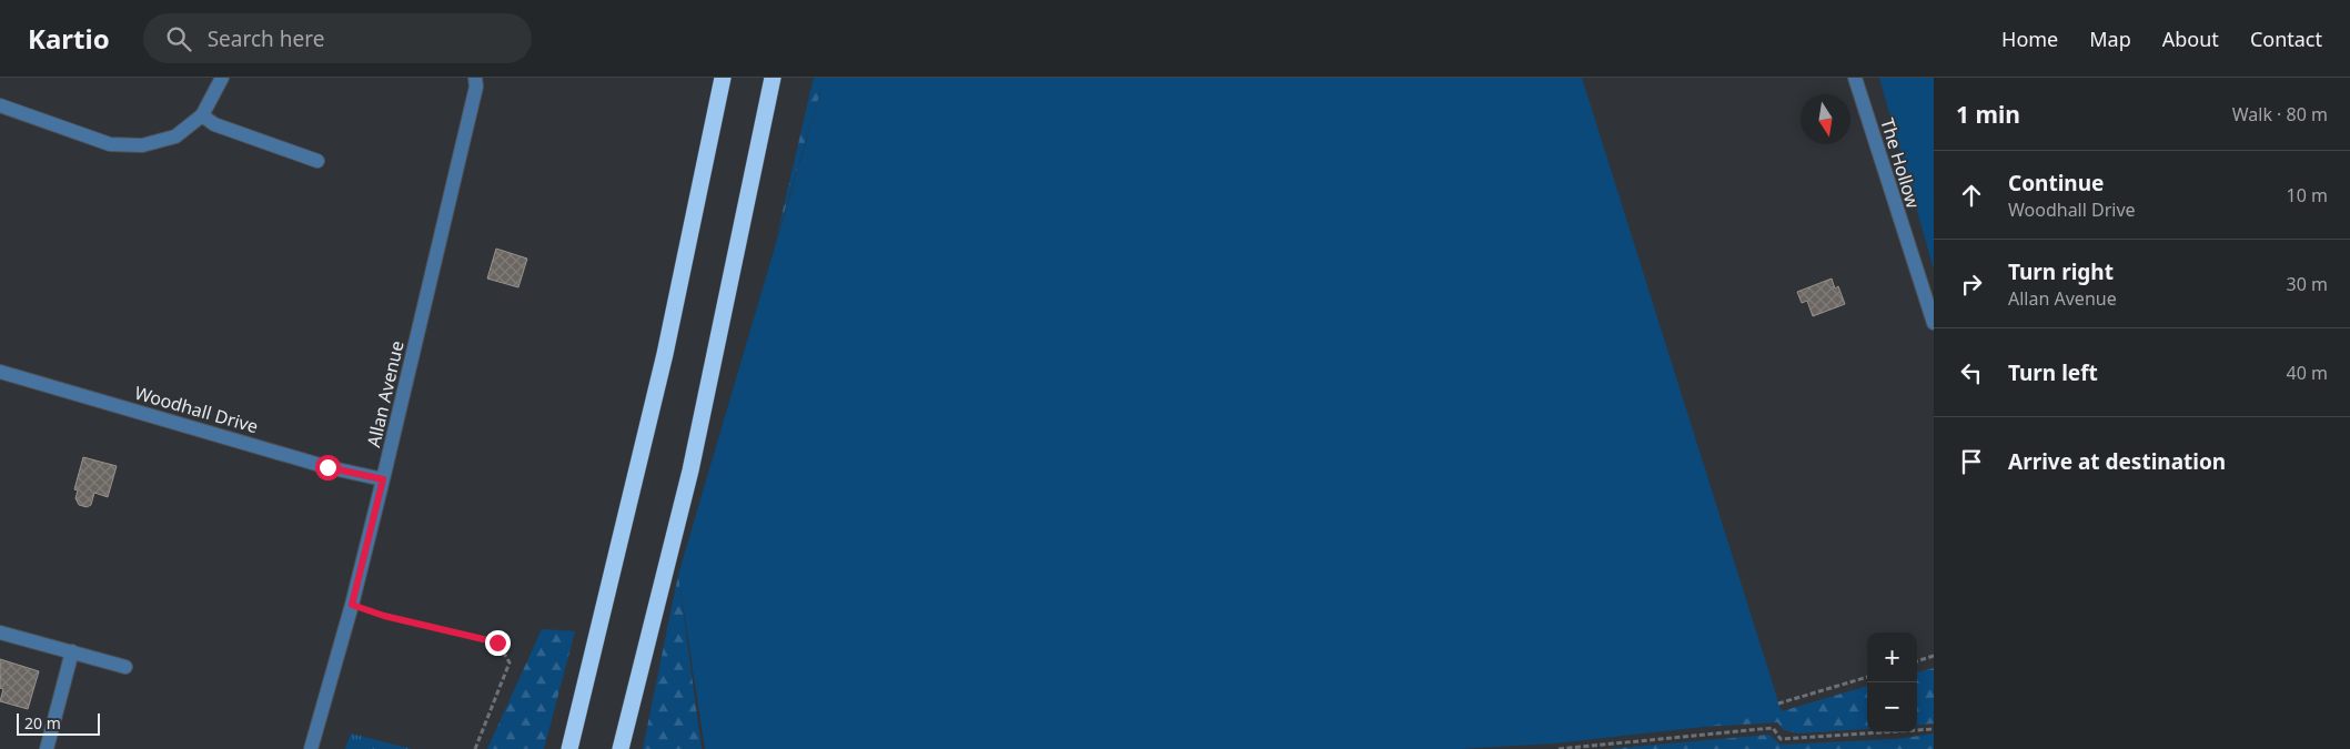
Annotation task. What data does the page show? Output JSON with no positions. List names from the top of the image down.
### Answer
{
  "streets": {
    "street": ["The Hollow", "Allan Avenue", "Woodhall Drive"]
  },
  "crossings": [
    ["Allan Avenue", "Woodhall Drive"]
  ],
  "scale_bar": "20 m",
  "north": "bottom",
  "page": {
    "header": "Kartio",
    "search": "Search here",
    "nav": [
      "Home",
      "Map",
      "About",
      "Contact"
    ],
    "heading": ["1 min", "Walk · 80 m"],
    "list": [
      ["Continue", "Woodhall Drive", "10 m"],
      ["Turn right", "Allan Avenue", "30 m"],
      ["Turn left", "40 m"],
      "Arrive at destination"
    ],
    "map_buttons": ["+", "−"],
    "scale": "20 m"
  }
}
